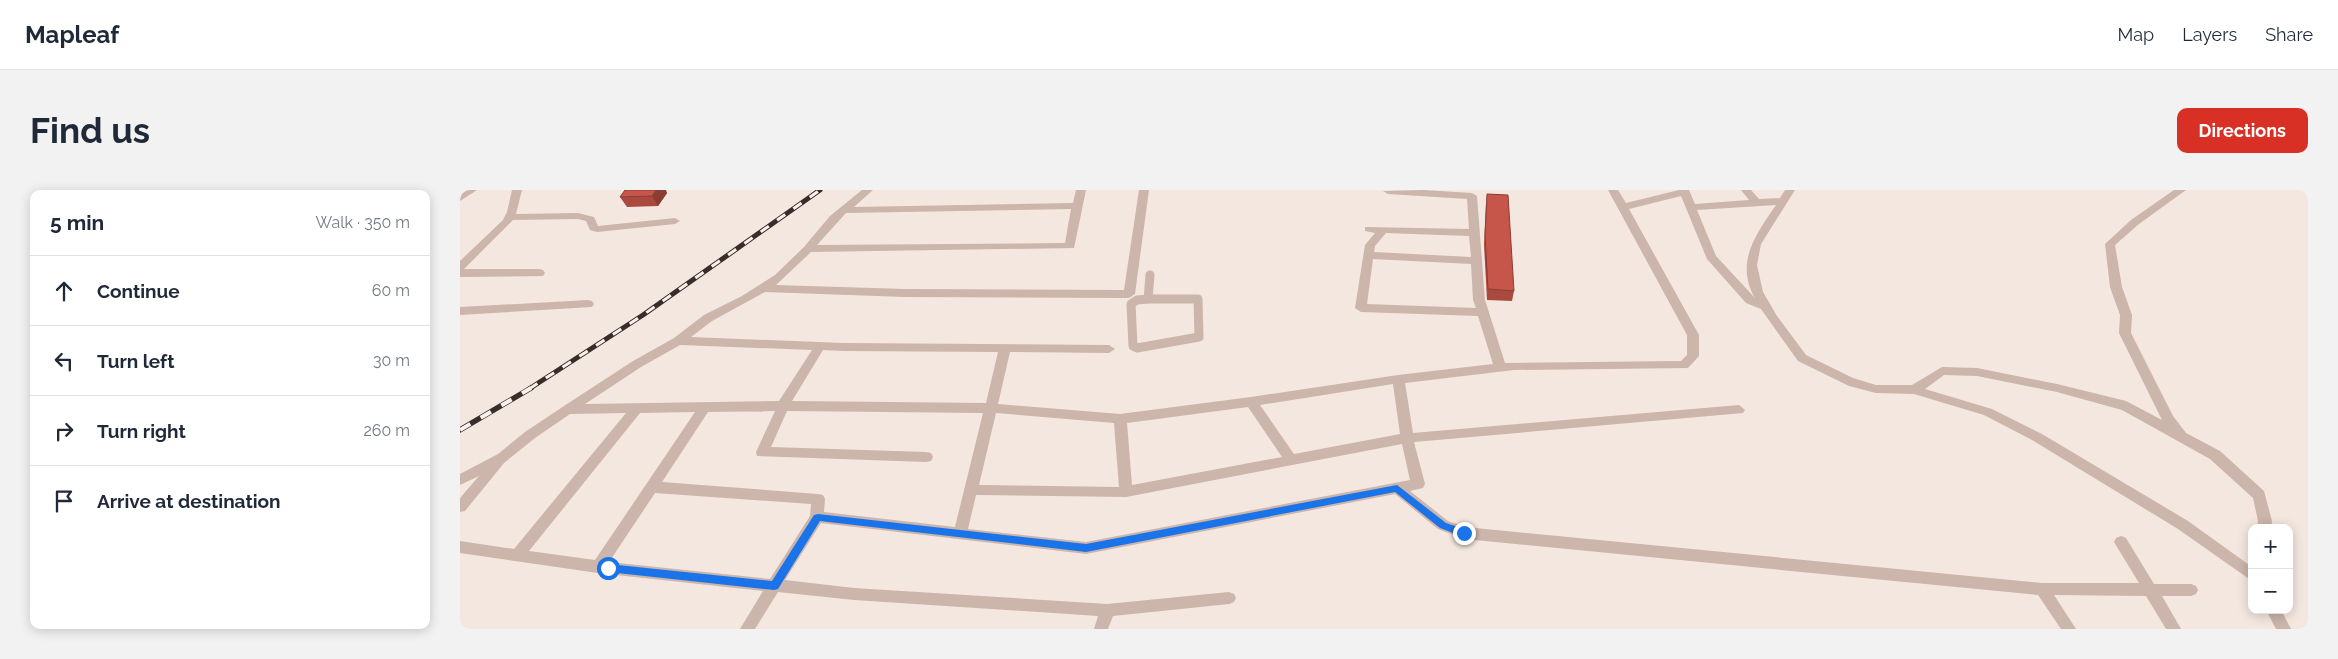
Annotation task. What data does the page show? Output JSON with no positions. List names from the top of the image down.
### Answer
{
  "page": {
    "header": "Mapleaf",
    "nav": ["Map", "Layers", "Share"],
    "buttons": "Directions",
    "title": "Find us",
    "heading": ["5 min", "Walk · 350 m"],
    "list": [
      ["Continue", "60 m"],
      ["Turn left", "30 m"],
      ["Turn right", "260 m"],
      "Arrive at destination"
    ],
    "map_buttons": ["+", "−"]
  }
}
